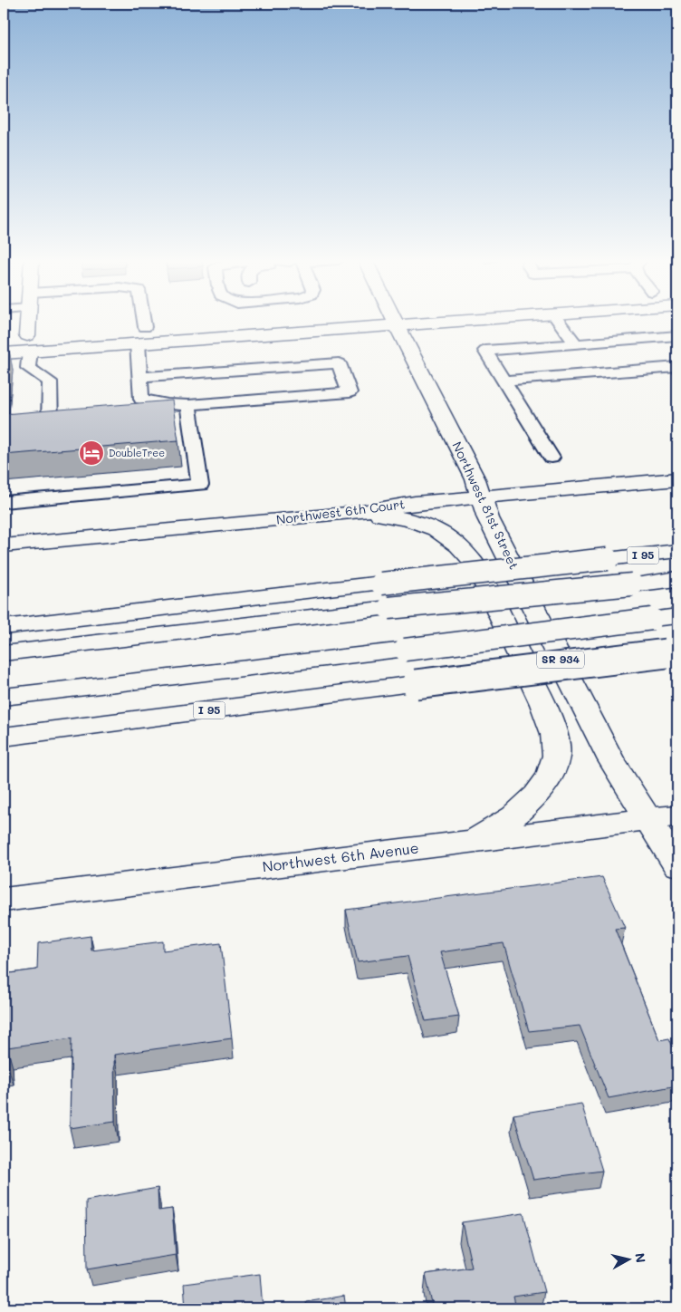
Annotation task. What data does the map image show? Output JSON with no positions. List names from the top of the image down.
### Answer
{
  "streets": {
    "main road": [
      "Northwest 81st Street",
      "Northwest 6th Court",
      "I 95",
      "SR 934",
      "Northwest 6th Avenue"
    ]
  },
  "crossings": [
    ["Northwest 81st Street", "Northwest 6th Court"],
    ["Northwest 81st Street", "Northwest 6th Avenue"]
  ],
  "places": {
    "hotel": ["DoubleTree"]
  },
  "north": "right"
}
